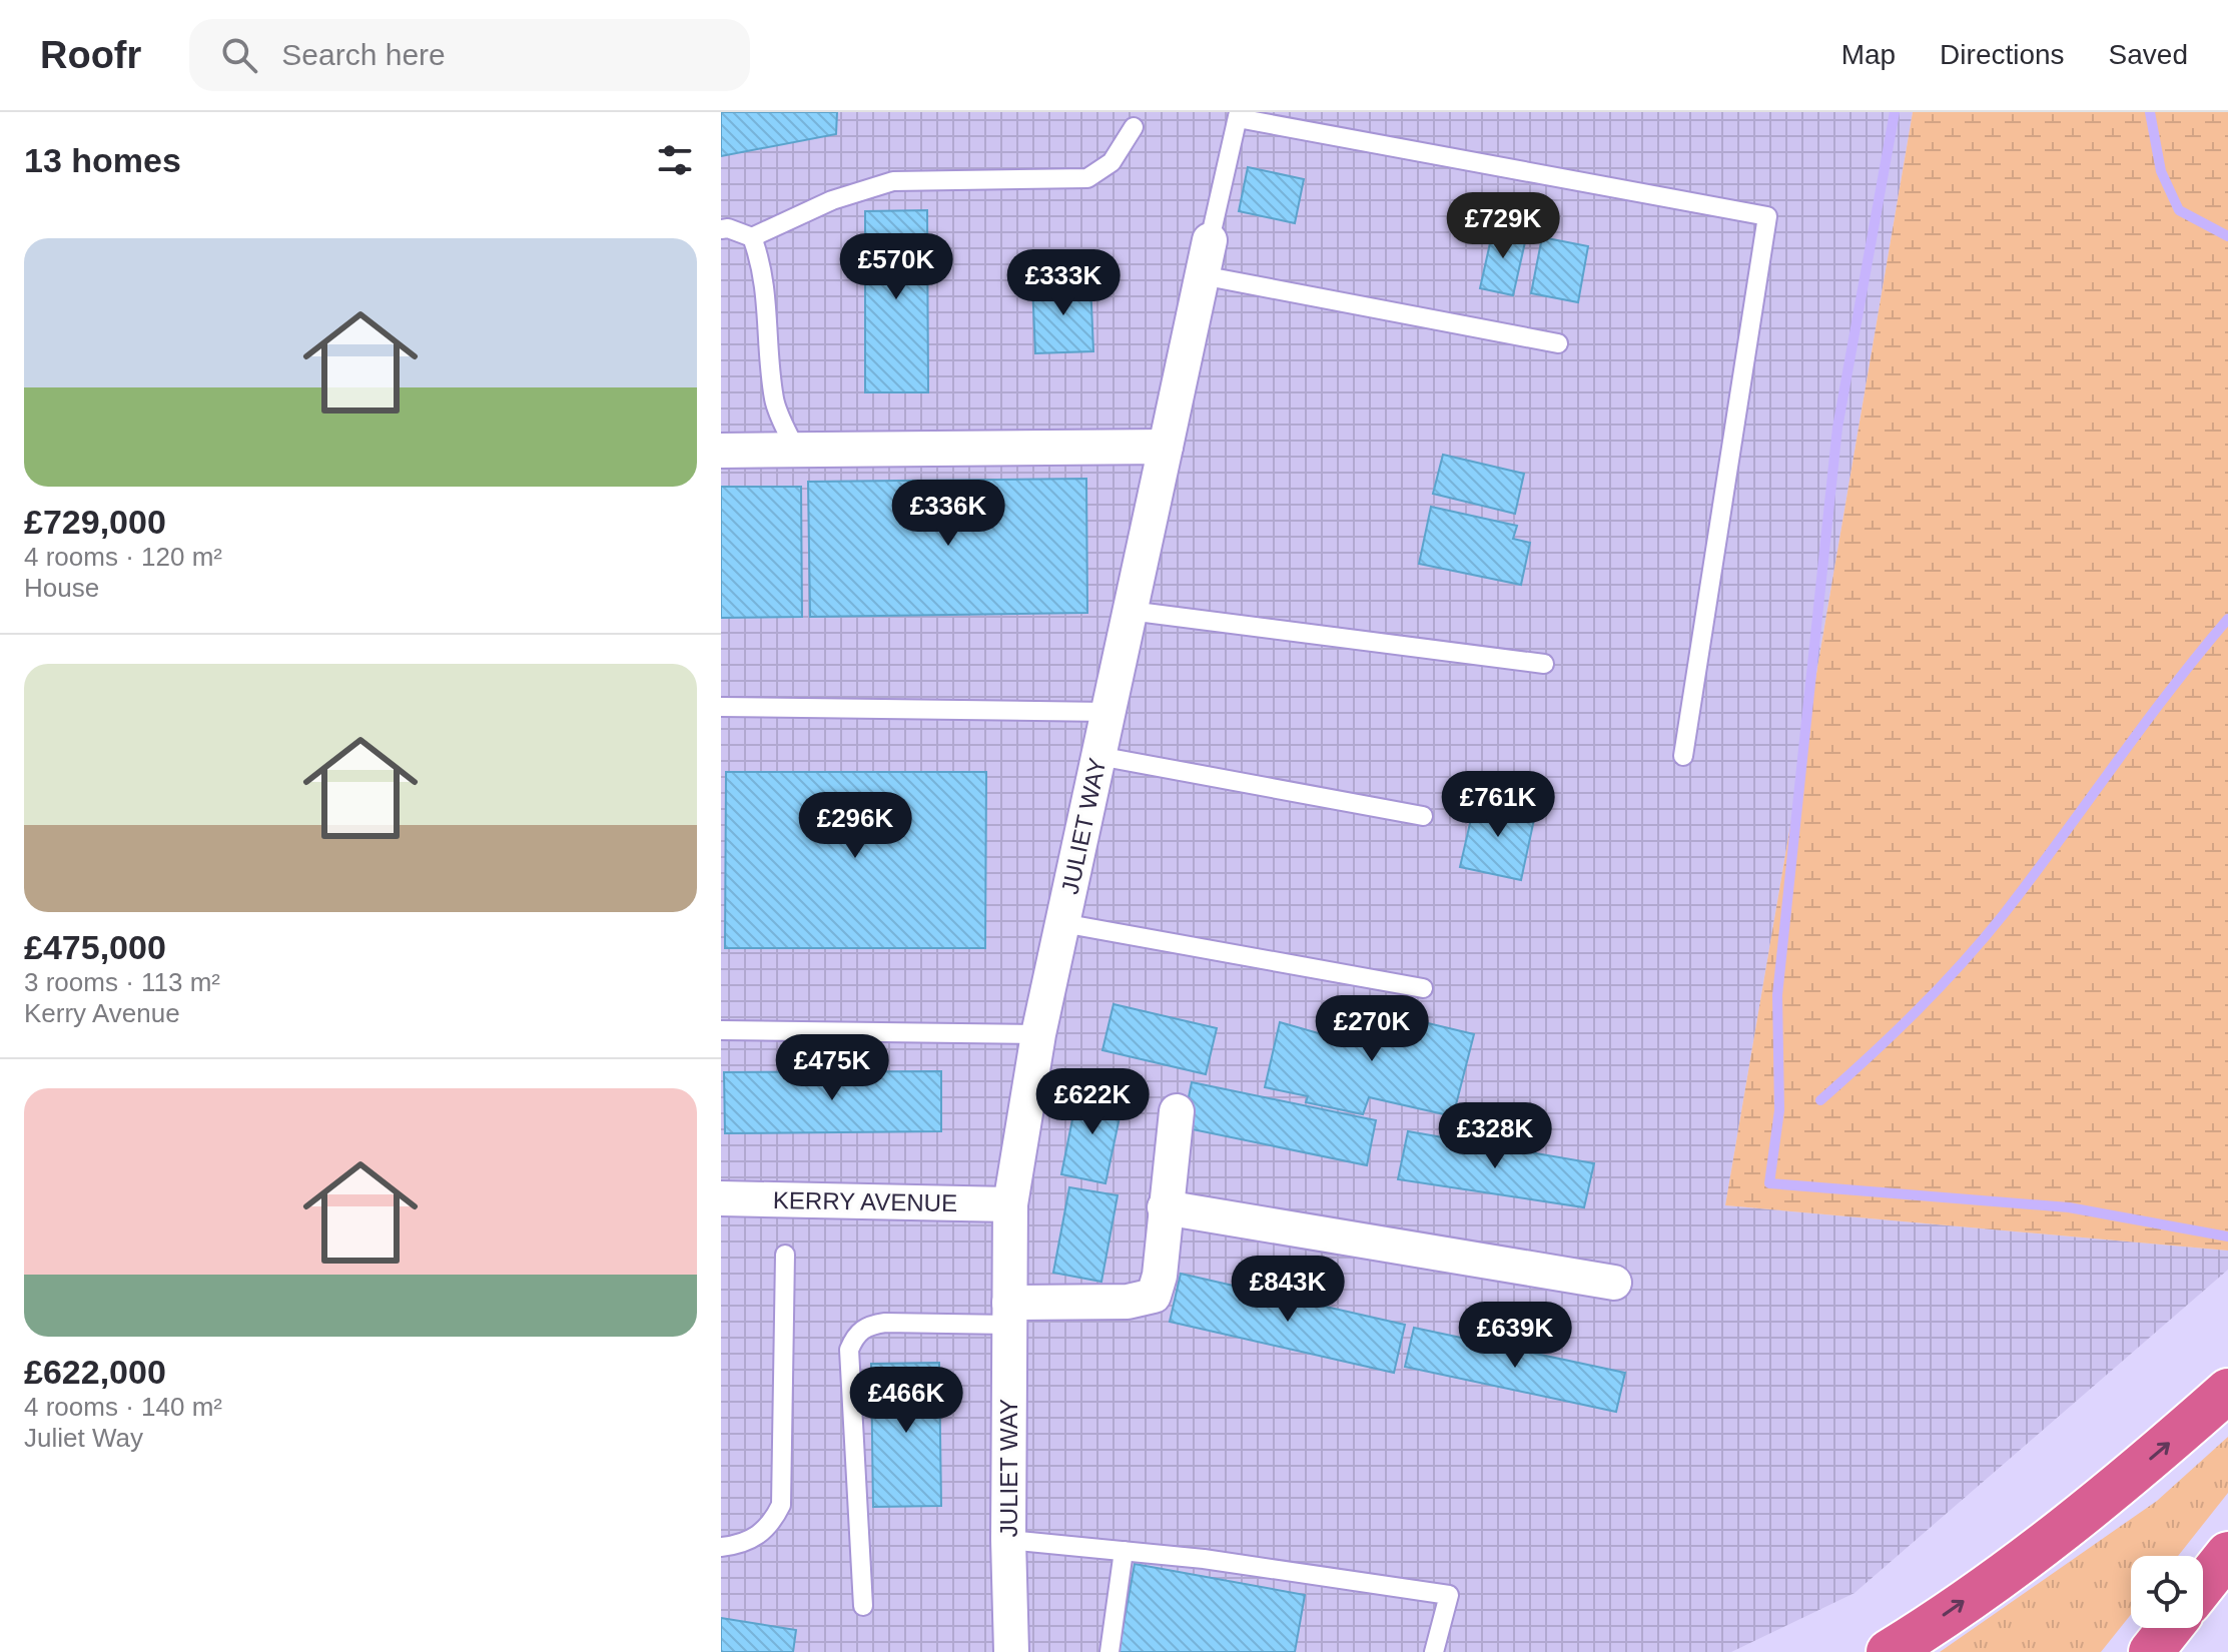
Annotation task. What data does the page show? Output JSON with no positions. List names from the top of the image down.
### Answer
{
  "streets": {
    "street": ["JULIET WAY", "KERRY AVENUE"]
  },
  "crossings": [
    ["JULIET WAY", "KERRY AVENUE"]
  ],
  "page": {
    "header": "Roofr",
    "search": "Search here",
    "nav": ["Map", "Directions", "Saved"],
    "heading": "13 homes",
    "price": [
      "£729K",
      "£570K",
      "£333K",
      "£336K",
      "£761K",
      "£296K",
      "£270K",
      "£475K",
      "£622K",
      "£328K",
      "£843K",
      "£639K",
      "£466K"
    ],
    "list": [
      {
        "name": "£729,000",
        "note": "4 rooms · 120 m² · House"
      },
      {
        "name": "£475,000",
        "note": "3 rooms · 113 m² · Kerry Avenue"
      },
      {
        "name": "£622,000",
        "note": "4 rooms · 140 m² · Juliet Way"
      }
    ]
  }
}
